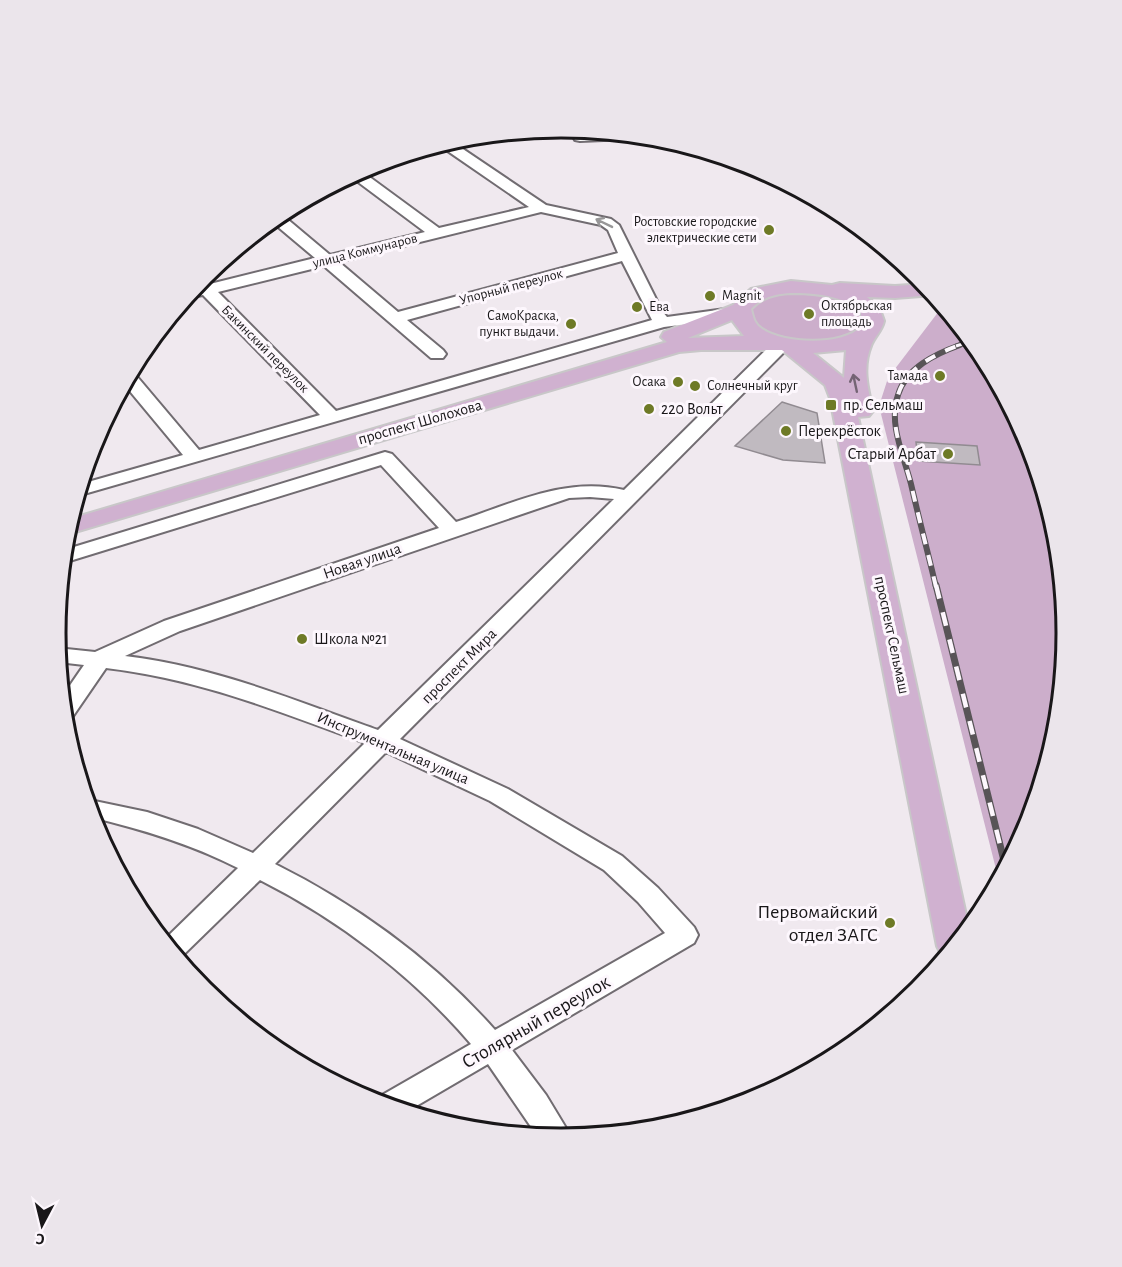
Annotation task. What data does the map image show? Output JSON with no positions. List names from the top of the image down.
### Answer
{
  "streets": {
    "main road": ["проспект Шолохова", "проспект Сельмаш"],
    "street": [
      "улица Коммунаров",
      "Упорный переулок",
      "Бакинский переулок",
      "Новая улица",
      "проспект Мира",
      "Инструментальная улица",
      "Столярный переулок"
    ]
  },
  "crossings": [
    ["проспект Шолохова", "проспект Сельмаш"],
    ["проспект Шолохова", "проспект Мира"],
    ["Новая улица", "проспект Мира"],
    ["Новая улица", "Инструментальная улица"],
    ["проспект Сельмаш", "проспект Мира"],
    ["проспект Мира", "Инструментальная улица"],
    ["Инструментальная улица", "Столярный переулок"]
  ],
  "places": {
    "other": [
      "Ростовские городские электрические сети",
      "Magnit",
      "Ева",
      "Октябрьская площадь",
      "СамоКраска, пункт выдачи.",
      "Тамада",
      "Осака",
      "Солнечный круг",
      "220 Вольт",
      "Перекрёсток",
      "Старый Арбат",
      "Школа №21",
      "Первомайский отдел ЗАГС"
    ],
    "transit": ["пр. Сельмаш"]
  },
  "north": "bottom"
}
